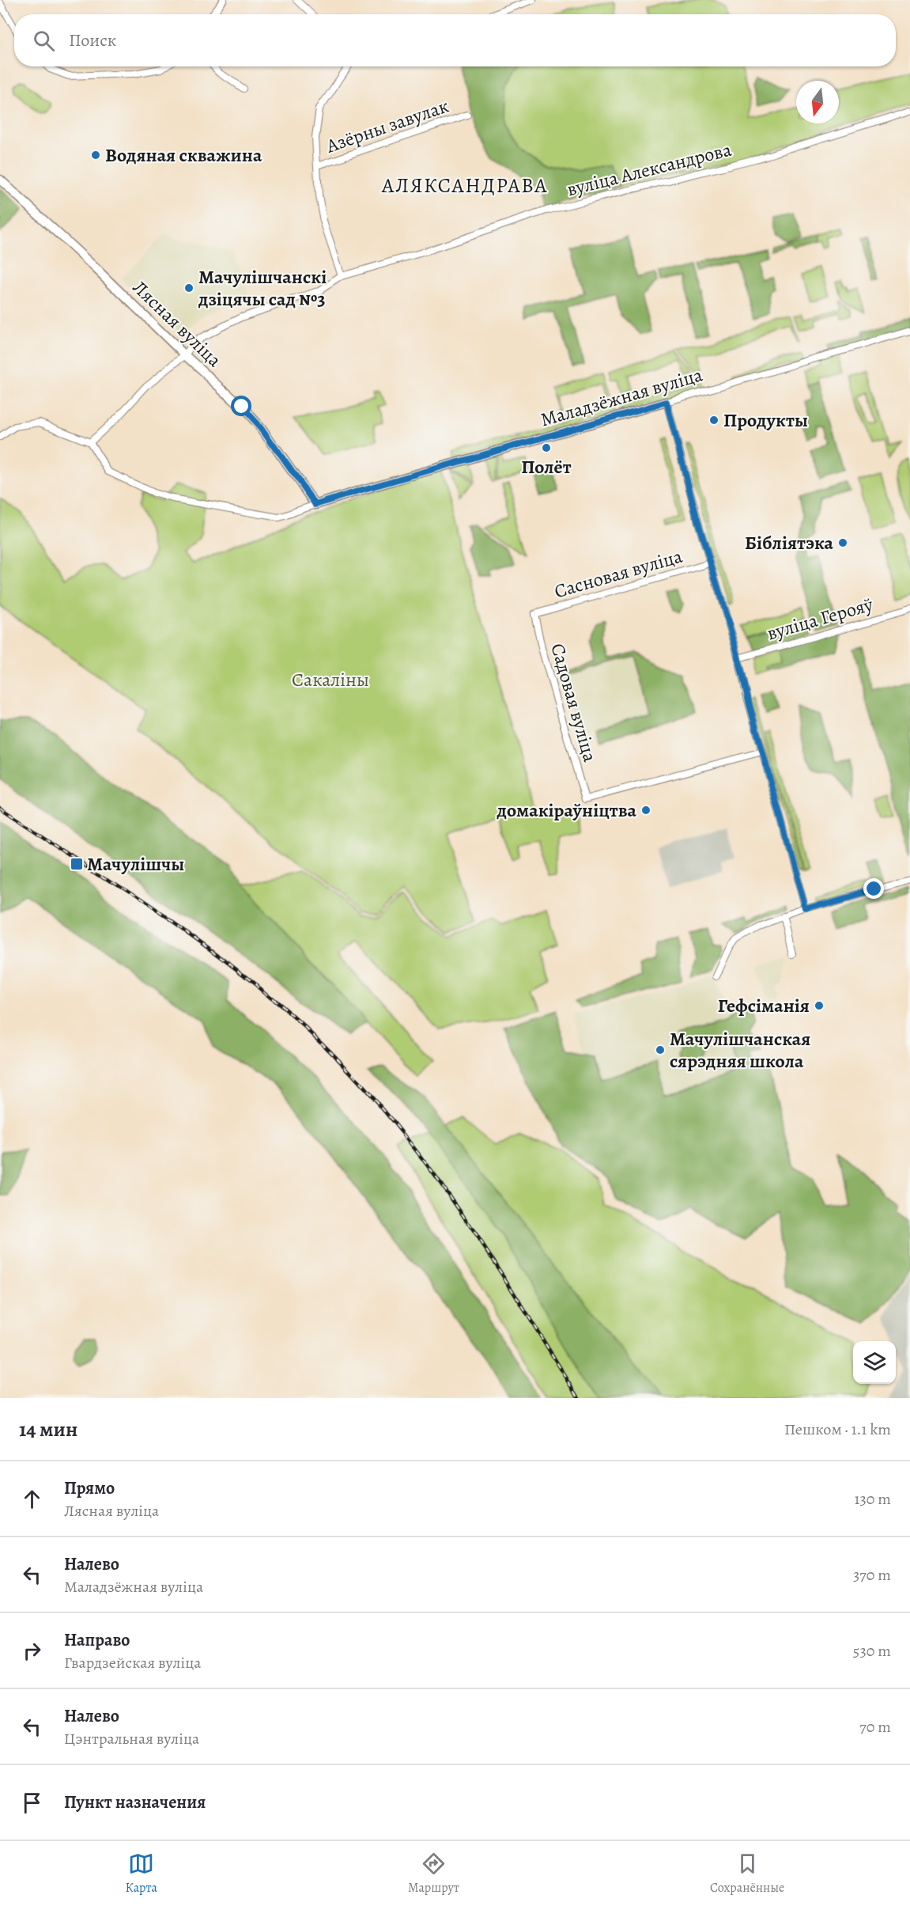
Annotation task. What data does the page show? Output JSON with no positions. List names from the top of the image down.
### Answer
{
  "streets": {
    "main road": ["Лясная вуліца", "Маладзёжная вуліца"],
    "street": [
      "Азёрны завулак",
      "вуліца Александрова",
      "Сасновая вуліца",
      "вуліца Герояў",
      "Садовая вуліца"
    ]
  },
  "crossings": [
    ["вуліца Александрова", "Лясная вуліца"],
    ["Лясная вуліца", "Маладзёжная вуліца"],
    ["Сасновая вуліца", "Садовая вуліца"]
  ],
  "districts": ["АЛЯКСАНДРАВА"],
  "parks": ["Сакаліны"],
  "places": {
    "other": [
      "Водяная скважина",
      "Мачулішчанскі дзіцячы сад №3",
      "Продукты",
      "Полёт",
      "Бібліятэка",
      "домакіраўніцтва",
      "Гефсіманія",
      "Мачулішчанская сярэдняя школа"
    ],
    "transit": ["Мачулішчы"]
  },
  "north": "bottom",
  "page": {
    "search": "Поиск",
    "heading": ["14 мин", "Пешком · 1.1 km"],
    "list": [
      ["Прямо", "Лясная вуліца", "130 m"],
      ["Налево", "Маладзёжная вуліца", "370 m"],
      ["Направо", "Гвардзейская вуліца", "530 m"],
      ["Налево", "Цэнтральная вуліца", "70 m"],
      "Пункт назначения"
    ],
    "nav": ["Карта", "Маршрут", "Сохранённые"]
  }
}
